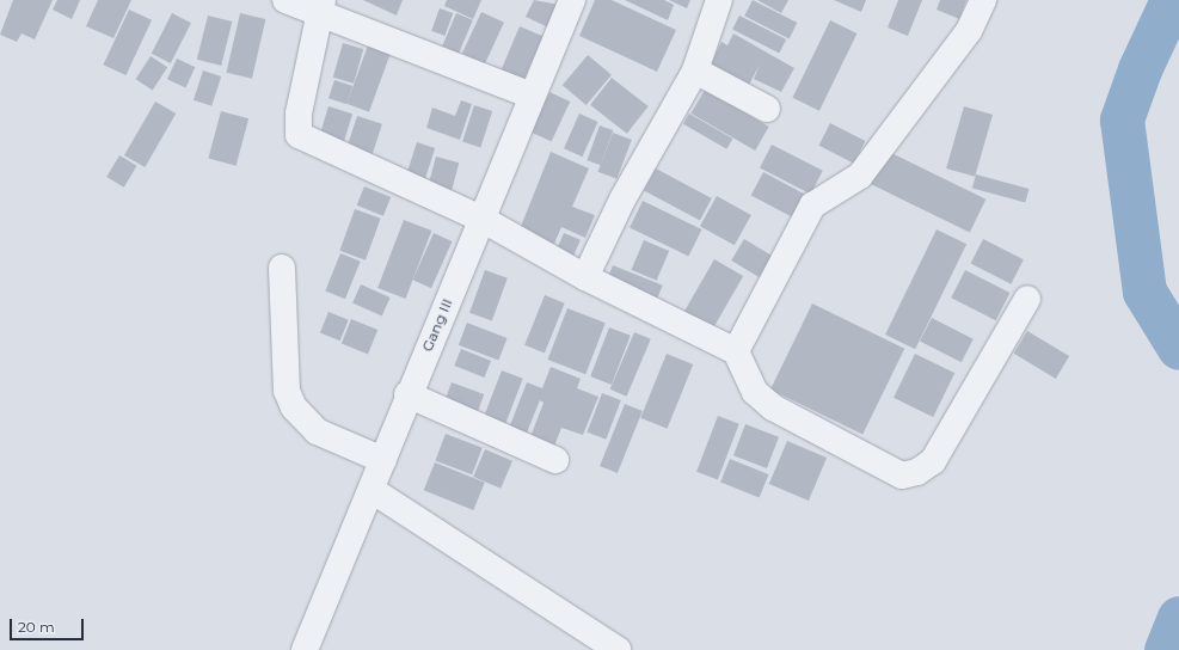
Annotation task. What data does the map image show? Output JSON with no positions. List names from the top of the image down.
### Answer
{
  "streets": {
    "street": ["Gang III"]
  },
  "scale_bar": "20 m"
}
